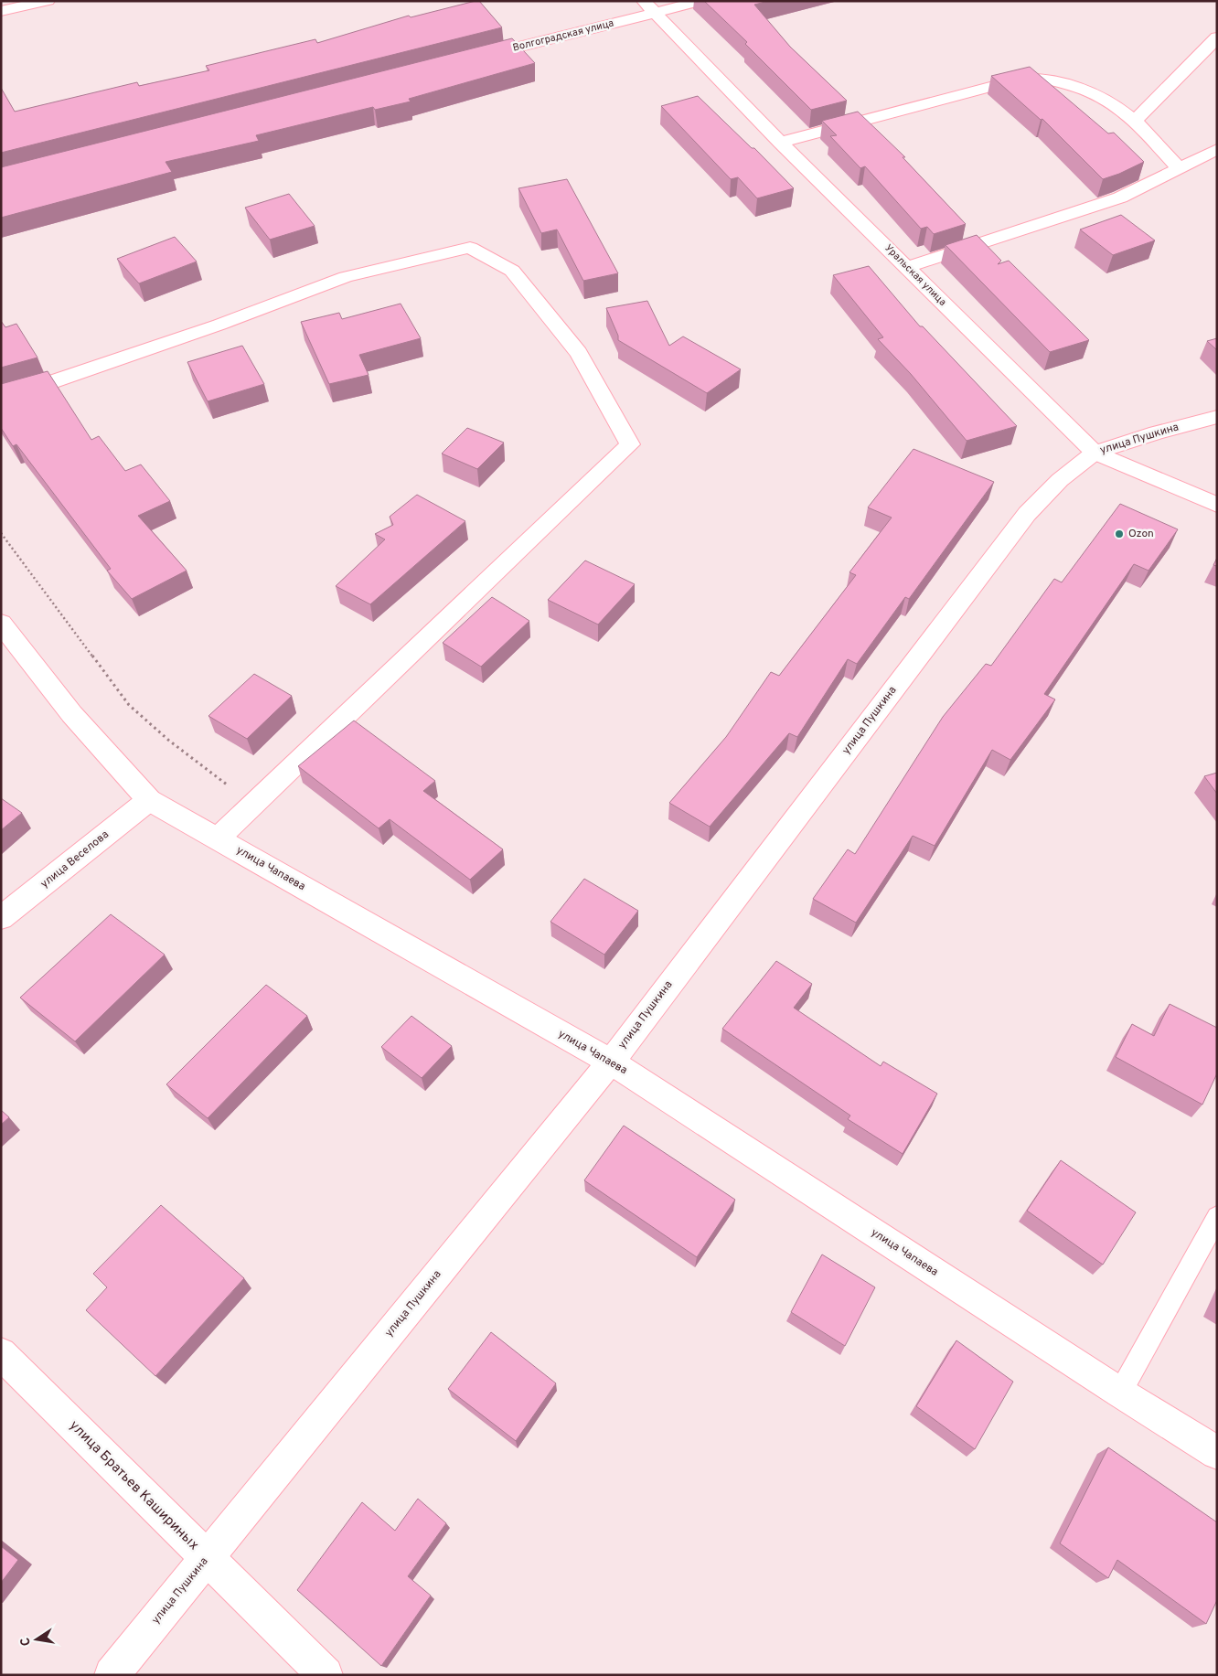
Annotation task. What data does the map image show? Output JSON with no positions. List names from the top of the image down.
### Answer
{
  "streets": {
    "street": [
      "Волгоградская улица",
      "Уральская улица",
      "улица Пушкина",
      "улица Веселова",
      "улица Чапаева",
      "улица Братьев Кашириных"
    ]
  },
  "crossings": [
    ["Волгоградская улица", "Уральская улица"],
    ["Уральская улица", "улица Пушкина"],
    ["улица Пушкина", "улица Чапаева"],
    ["улица Пушкина", "улица Братьев Кашириных"],
    ["улица Веселова", "улица Чапаева"]
  ],
  "places": ["Ozon"],
  "north": "left"
}
